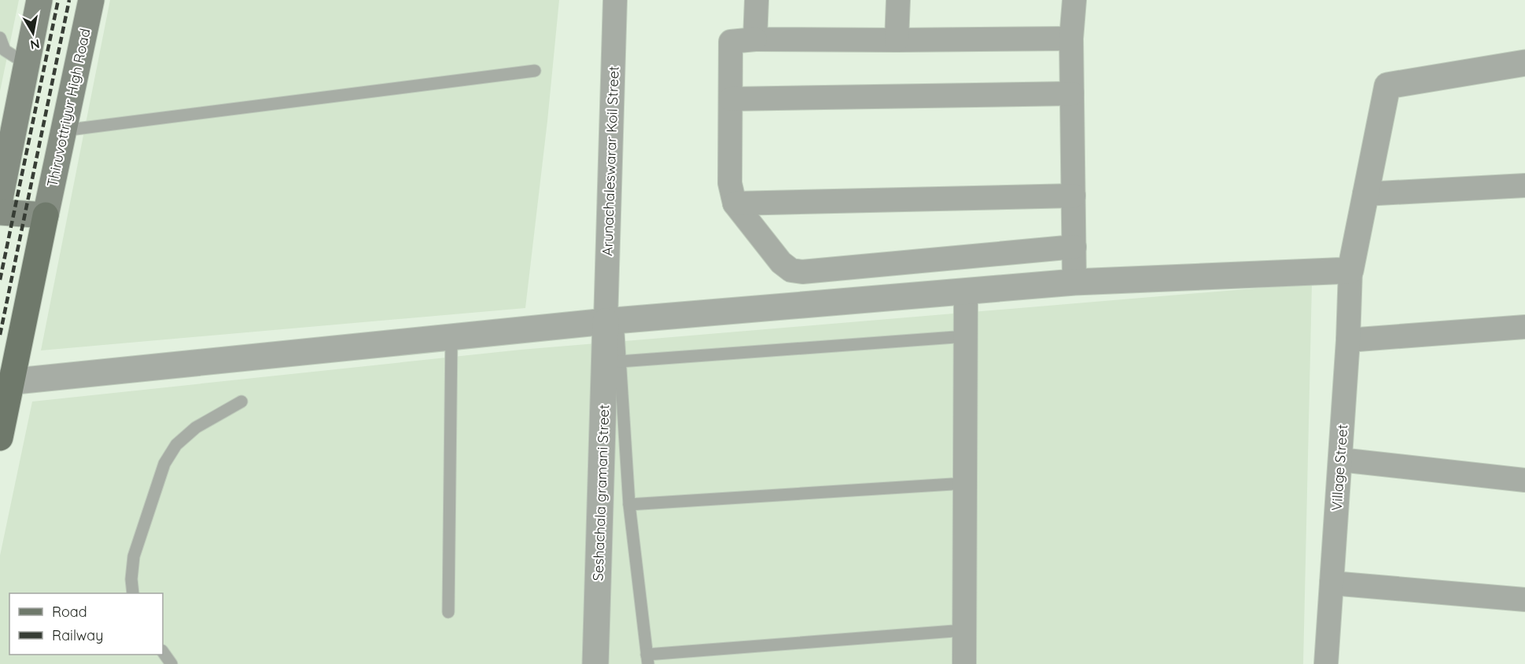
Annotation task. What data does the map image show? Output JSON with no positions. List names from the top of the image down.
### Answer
{
  "streets": {
    "main road": ["Thiruvottriyur High Road"],
    "street": ["Arunachaleswarar Koil Street", "Village Street", "Seshachala gramani Street"]
  },
  "crossings": [
    ["Arunachaleswarar Koil Street", "Seshachala gramani Street"]
  ],
  "legend": ["Road", "Railway"],
  "north": "bottom"
}
